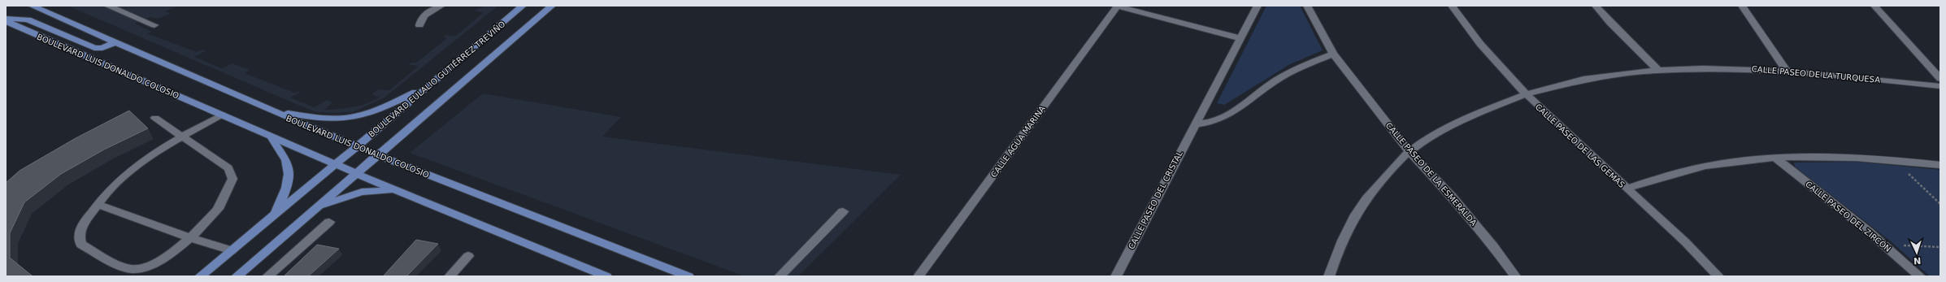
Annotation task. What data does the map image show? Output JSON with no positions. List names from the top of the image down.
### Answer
{
  "streets": {
    "main road": ["BOULEVARD LUIS DONALDO COLOSIO", "BOULEVARD EULALIO GUTIÉRREZ TREVIÑO"],
    "street": [
      "CALLE PASEO DE LA TURQUESA",
      "CALLE AGUA MARINA",
      "CALLE PASEO DE LAS GEMAS",
      "CALLE PASEO DE LA ESMERALDA",
      "CALLE PASEO DEL CRISTAL",
      "CALLE PASEO DEL ZIRCÓN"
    ]
  },
  "crossings": [
    ["BOULEVARD LUIS DONALDO COLOSIO", "BOULEVARD EULALIO GUTIÉRREZ TREVIÑO"],
    ["CALLE PASEO DE LA TURQUESA", "CALLE PASEO DE LAS GEMAS"],
    ["CALLE PASEO DE LA TURQUESA", "CALLE PASEO DE LA ESMERALDA"]
  ],
  "north": "bottom"
}
